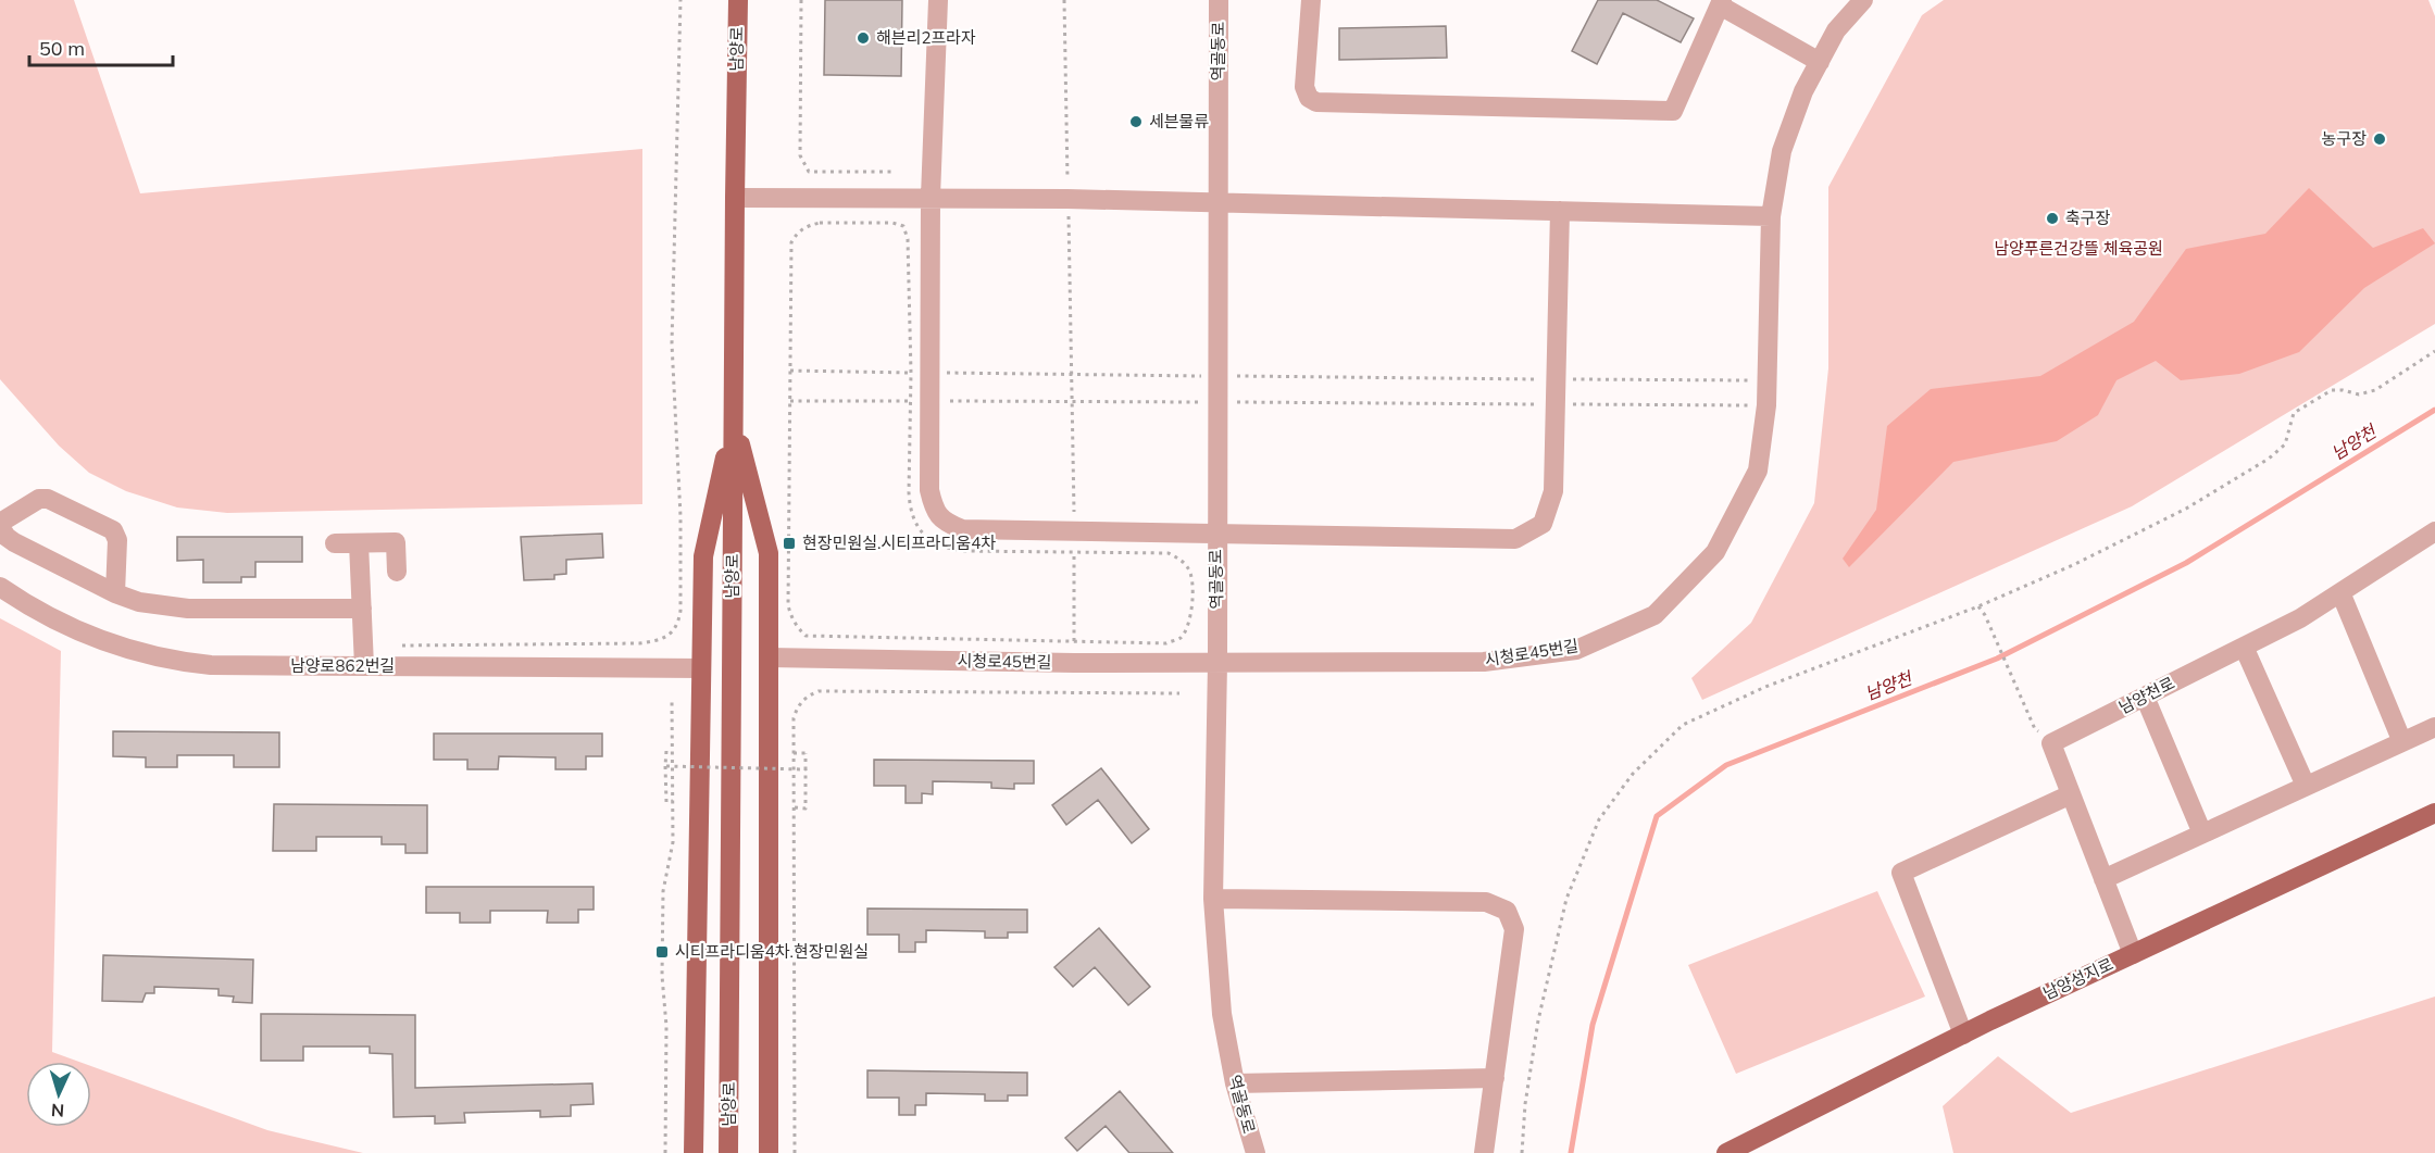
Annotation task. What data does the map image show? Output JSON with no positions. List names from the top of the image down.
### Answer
{
  "streets": {
    "main road": ["남양로", "남양성지로"],
    "street": [
      "역골동로",
      "시청로45번길",
      "남양로862번길",
      "남양천로"
    ]
  },
  "crossings": [
    ["역골동로", "시청로45번길"],
    ["남양천로", "남양성지로"]
  ],
  "water": ["남양천"],
  "parks": ["남양푸른건강뜰 체육공원"],
  "places": {
    "other": [
      "해븐리2프라자",
      "세븐물류",
      "농구장",
      "축구장"
    ],
    "transit": ["현장민원실.시티프라디움4차", "시티프라디움4차.현장민원실"]
  },
  "scale_bar": "50 m",
  "north": "bottom"
}
